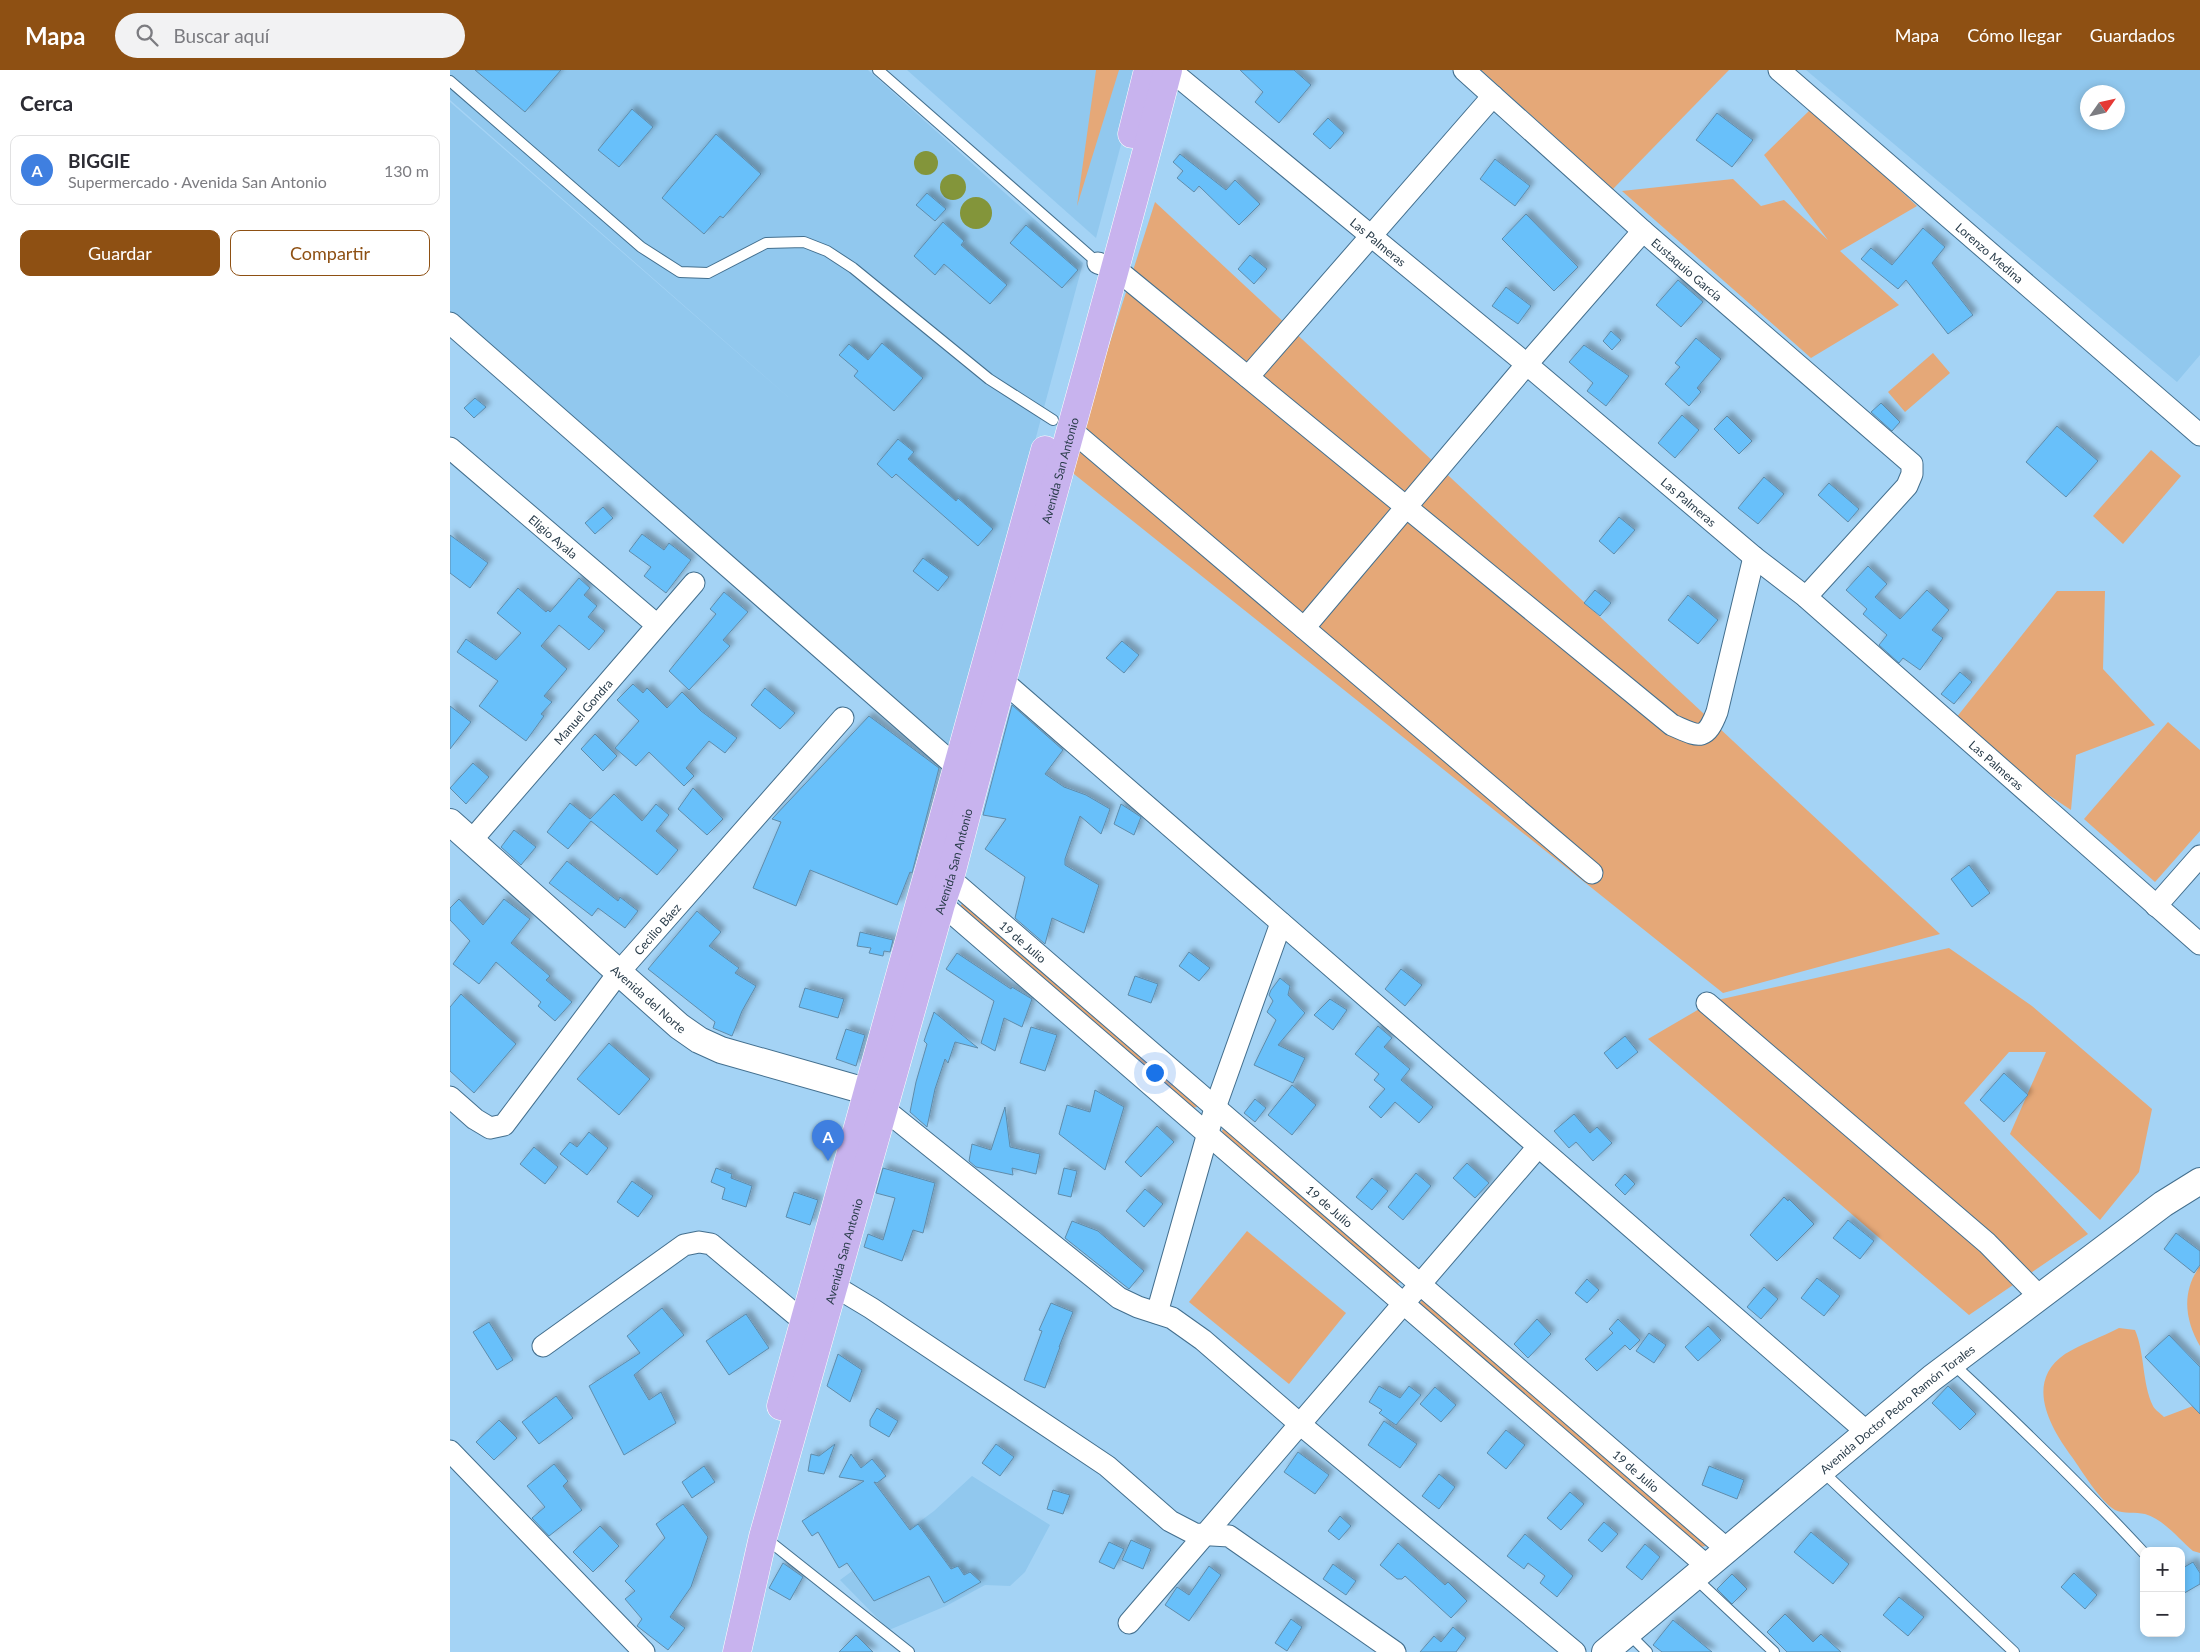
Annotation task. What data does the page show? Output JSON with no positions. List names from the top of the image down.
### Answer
{
  "streets": {
    "main road": ["Avenida San Antonio"],
    "street": [
      "Las Palmeras",
      "Lorenzo Medina",
      "Eustaquio García",
      "Eligio Ayala",
      "Manuel Gondra",
      "Cecilio Báez",
      "19 de Julio",
      "Avenida del Norte",
      "Avenida Doctor Pedro Ramón Torales"
    ]
  },
  "crossings": [
    ["Las Palmeras", "Eustaquio García"],
    ["Las Palmeras", "Avenida San Antonio"],
    ["Avenida San Antonio", "19 de Julio"],
    ["Avenida San Antonio", "Avenida del Norte"],
    ["Eligio Ayala", "Manuel Gondra"],
    ["Manuel Gondra", "Avenida del Norte"],
    ["Cecilio Báez", "Avenida del Norte"],
    ["19 de Julio", "Avenida Doctor Pedro Ramón Torales"]
  ],
  "north": "top right",
  "page": {
    "header": "Mapa",
    "search": "Buscar aquí",
    "nav": ["Mapa", "Cómo llegar", "Guardados"],
    "heading": "Cerca",
    "list": [
      {
        "mark": "A",
        "name": "BIGGIE",
        "note": "Supermercado · Avenida San Antonio",
        "value": "130 m"
      }
    ],
    "buttons": ["Guardar", "Compartir"],
    "pins": "A",
    "map_buttons": ["+", "−"]
  }
}
